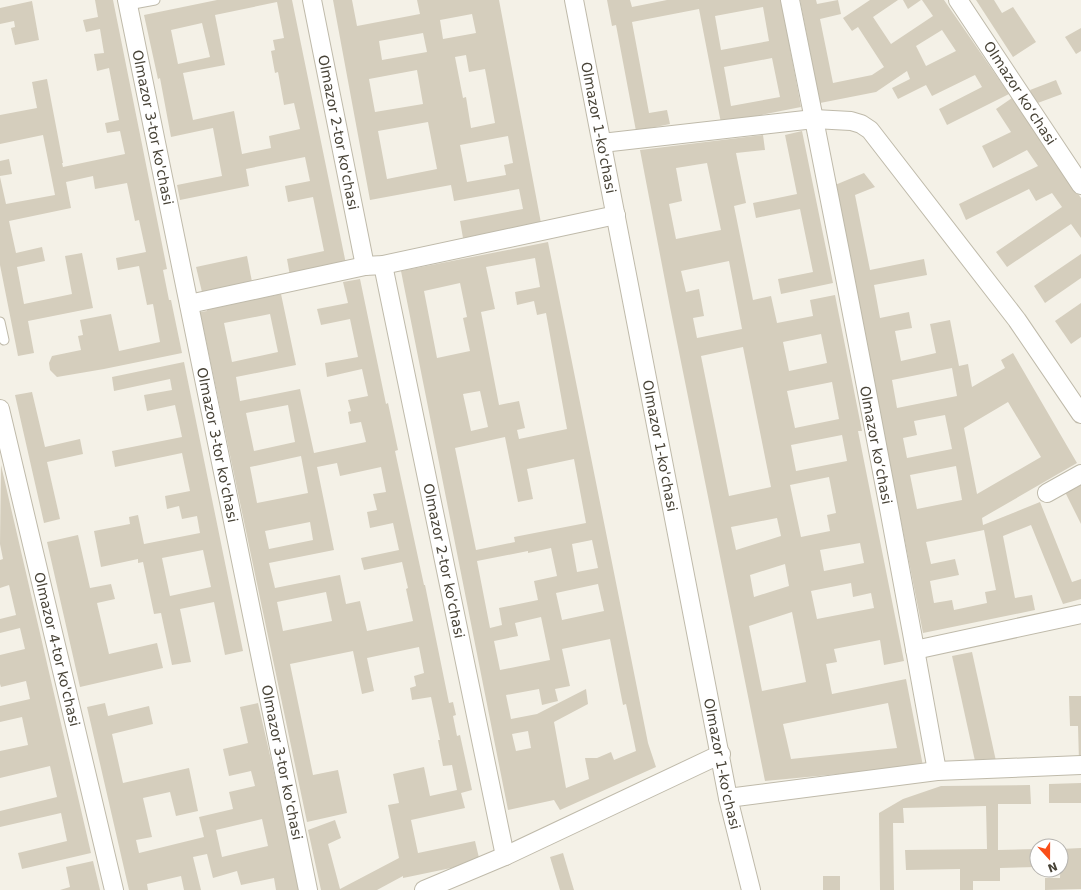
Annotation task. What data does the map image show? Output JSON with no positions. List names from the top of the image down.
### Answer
{
  "streets": {
    "street": [
      "Olmazor koʻchasi",
      "Olmazor 3-tor ko'chasi",
      "Olmazor 1-ko'chasi",
      "Olmazor 2-tor ko'chasi",
      "Olmazor 4-tor ko'chasi"
    ]
  },
  "north": "bottom"
}
